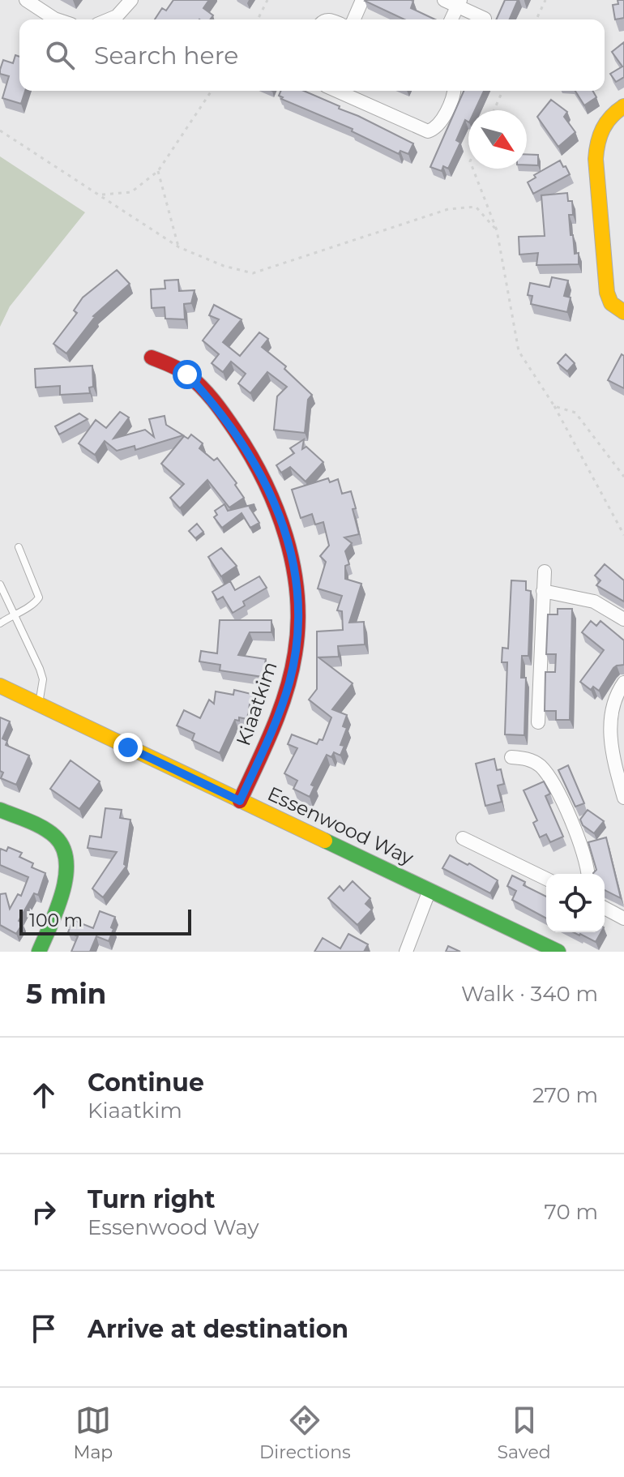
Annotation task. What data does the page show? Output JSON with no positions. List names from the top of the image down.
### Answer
{
  "streets": {
    "street": ["Kiaatkim", "Essenwood Way"]
  },
  "crossings": [
    ["Kiaatkim", "Essenwood Way"]
  ],
  "scale_bar": "100 m",
  "north": "bottom right",
  "page": {
    "search": "Search here",
    "scale": "100 m",
    "heading": ["5 min", "Walk · 340 m"],
    "list": [
      ["Continue", "Kiaatkim", "270 m"],
      ["Turn right", "Essenwood Way", "70 m"],
      "Arrive at destination"
    ],
    "nav": ["Map", "Directions", "Saved"]
  }
}
